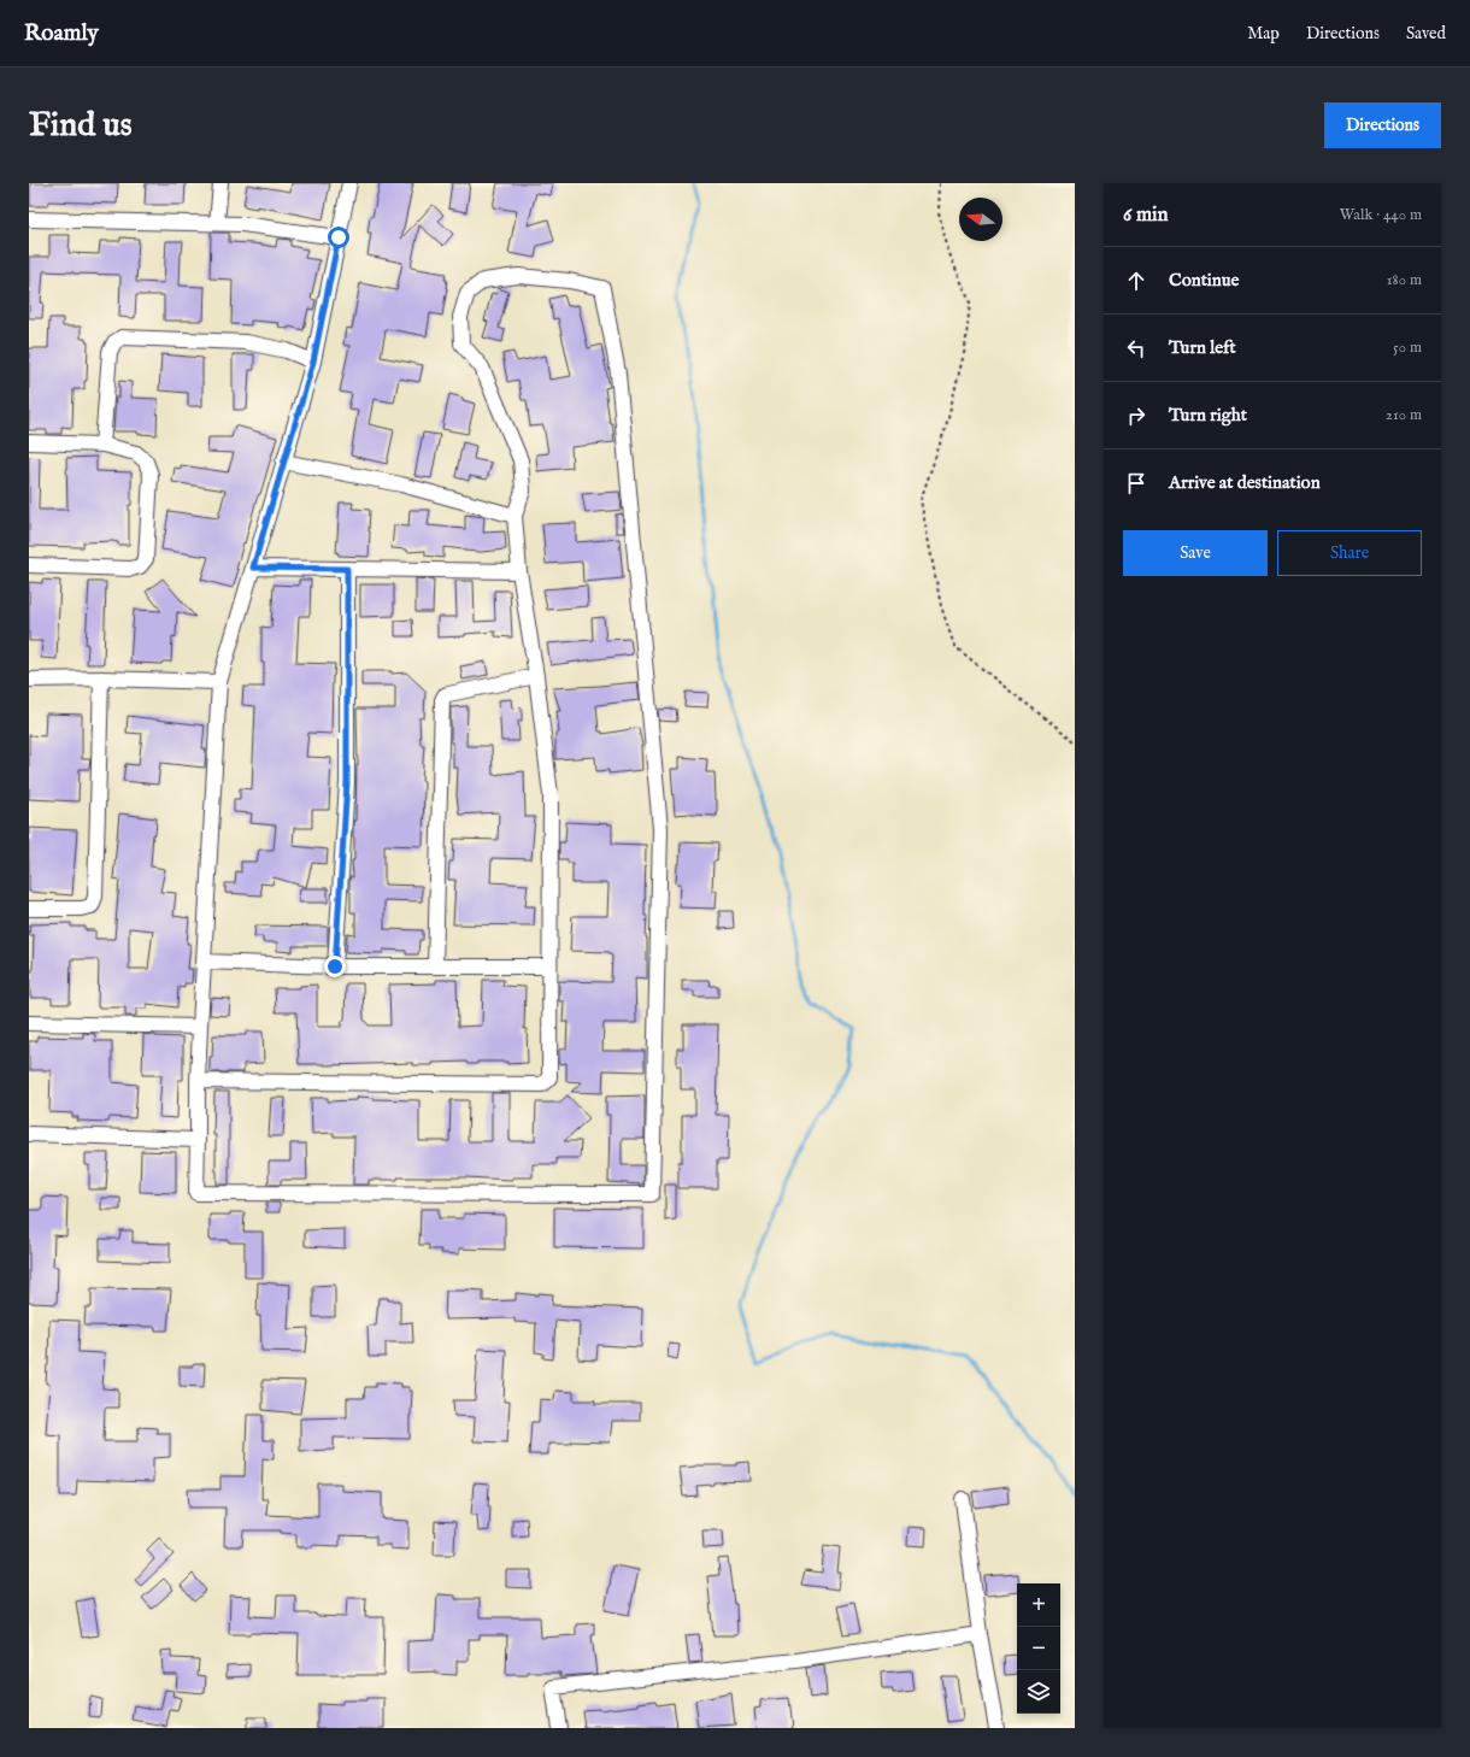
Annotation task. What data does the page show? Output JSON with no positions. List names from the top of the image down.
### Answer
{
  "north": "left",
  "page": {
    "header": "Roamly",
    "nav": ["Map", "Directions", "Saved"],
    "buttons": [
      "Directions",
      ["Save", "Share"]
    ],
    "title": "Find us",
    "heading": ["6 min", "Walk · 440 m"],
    "list": [
      ["Continue", "180 m"],
      ["Turn left", "50 m"],
      ["Turn right", "210 m"],
      "Arrive at destination"
    ],
    "map_buttons": ["+", "−"]
  }
}
